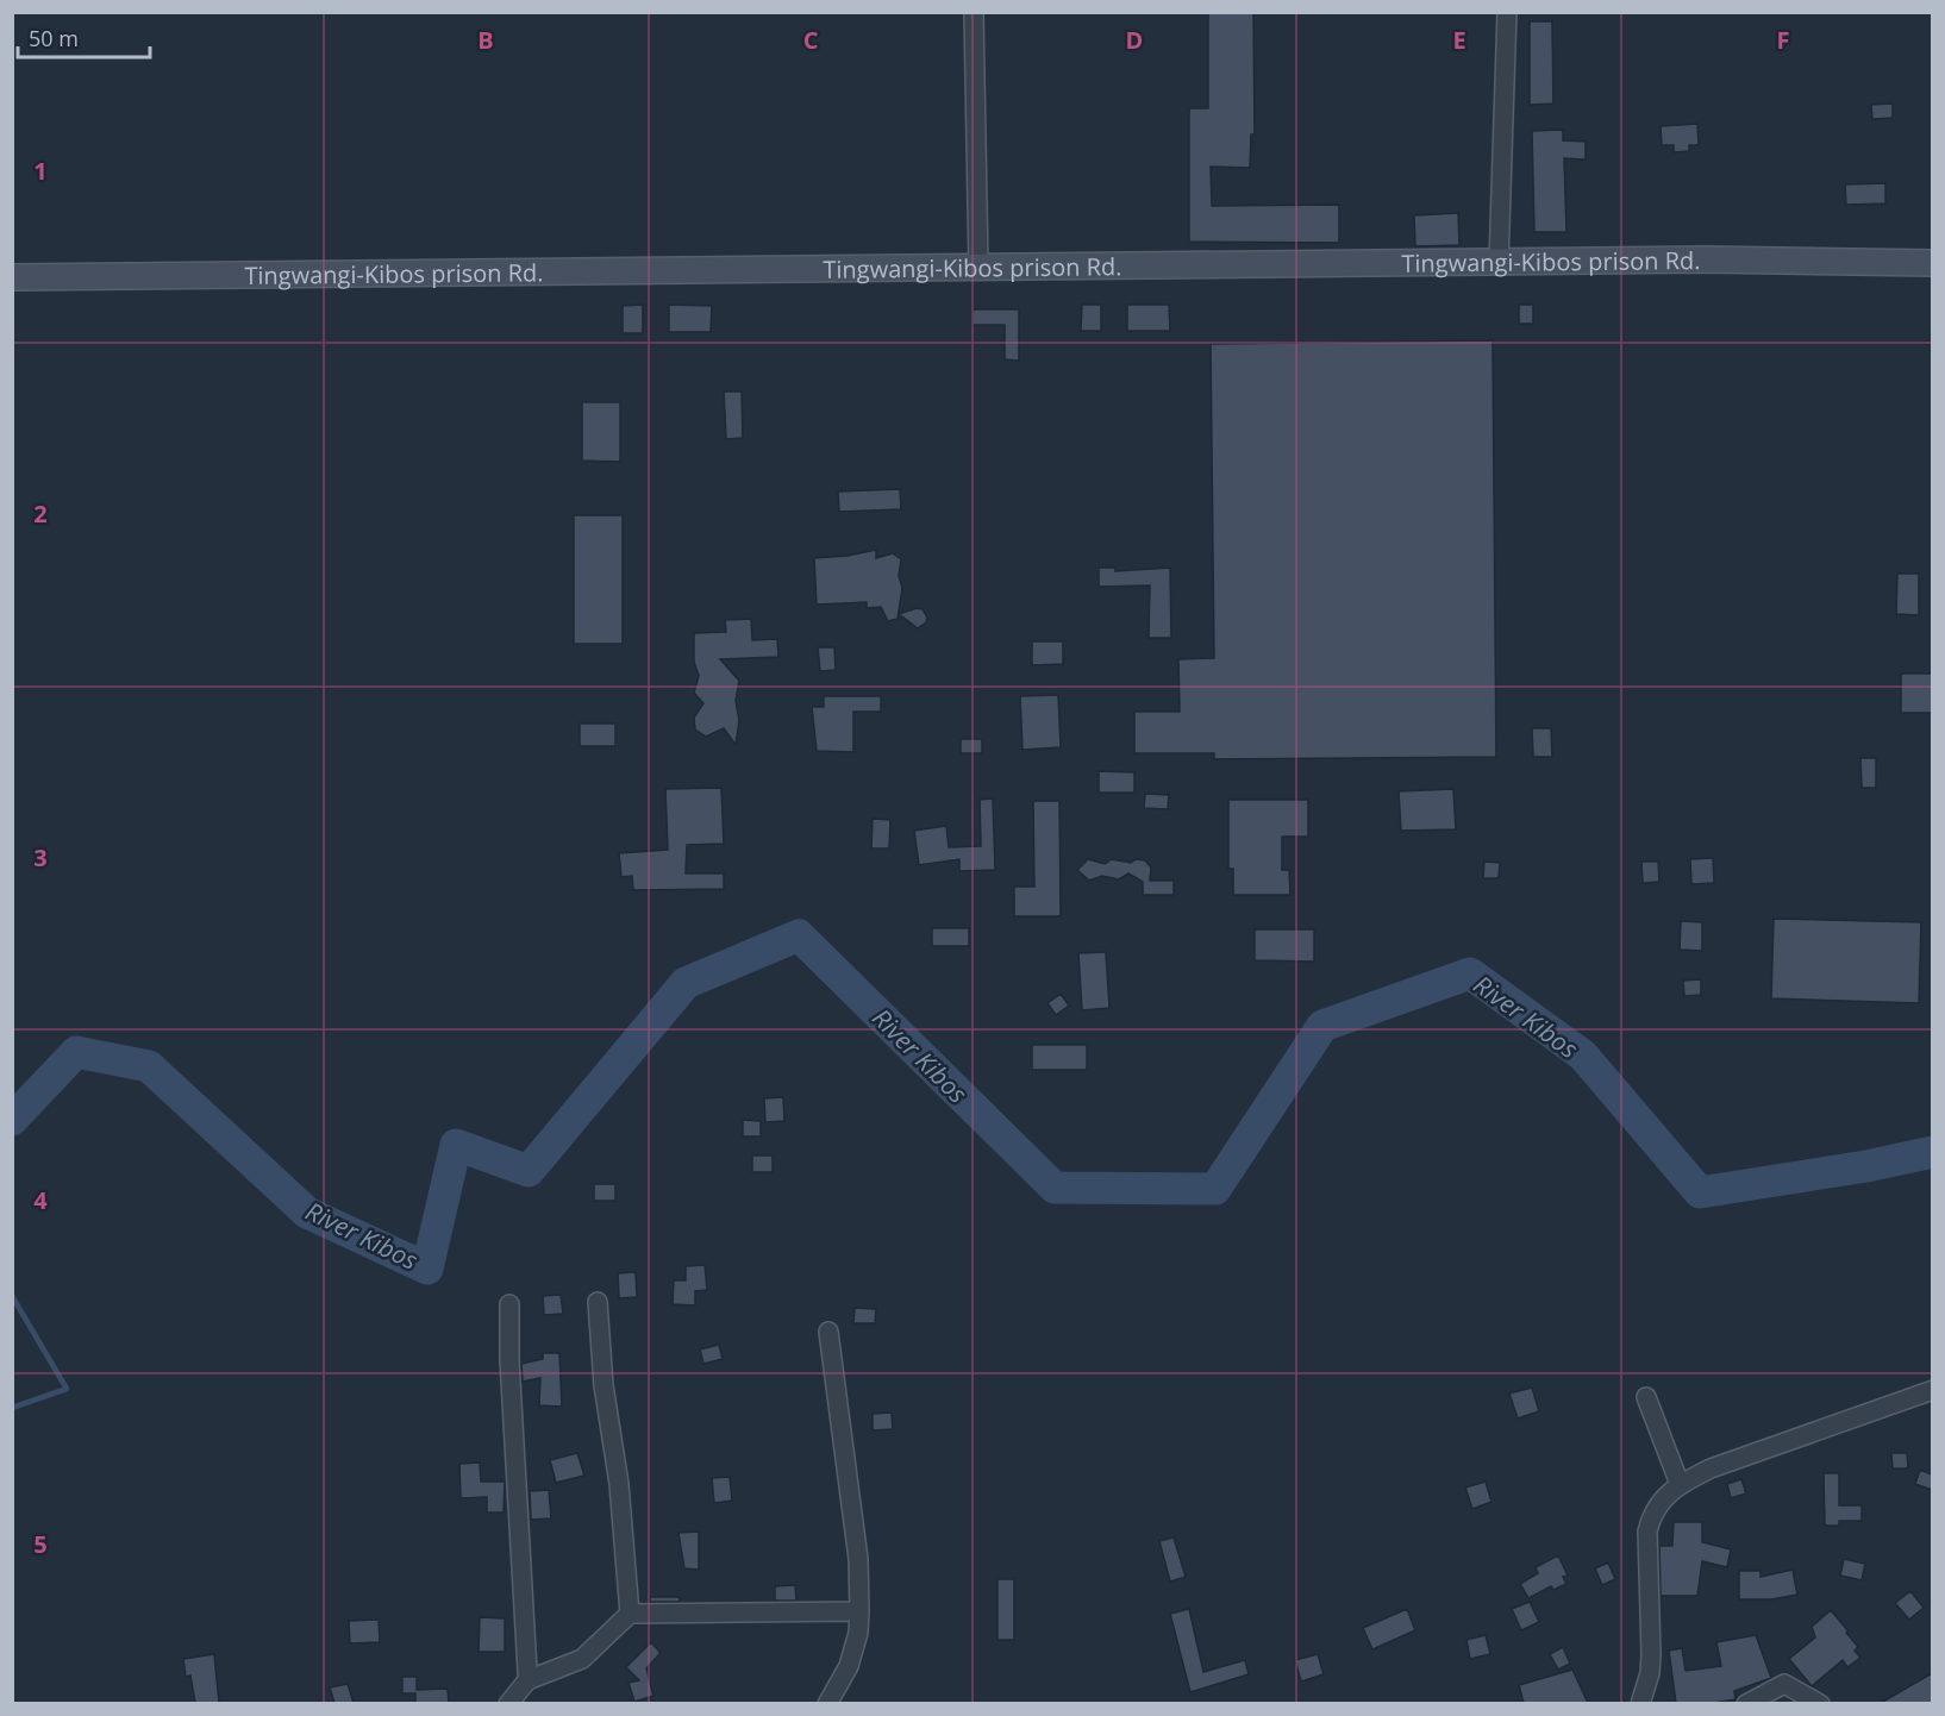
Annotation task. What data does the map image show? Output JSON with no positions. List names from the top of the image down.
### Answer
{
  "streets": {
    "street": ["Tingwangi-Kibos prison Rd."]
  },
  "water": ["River Kibos"],
  "scale_bar": "50 m",
  "grid": {
    "columns": [
      "B",
      "C",
      "D",
      "E",
      "F"
    ],
    "rows": [
      "1",
      "2",
      "3",
      "4",
      "5"
    ]
  }
}
